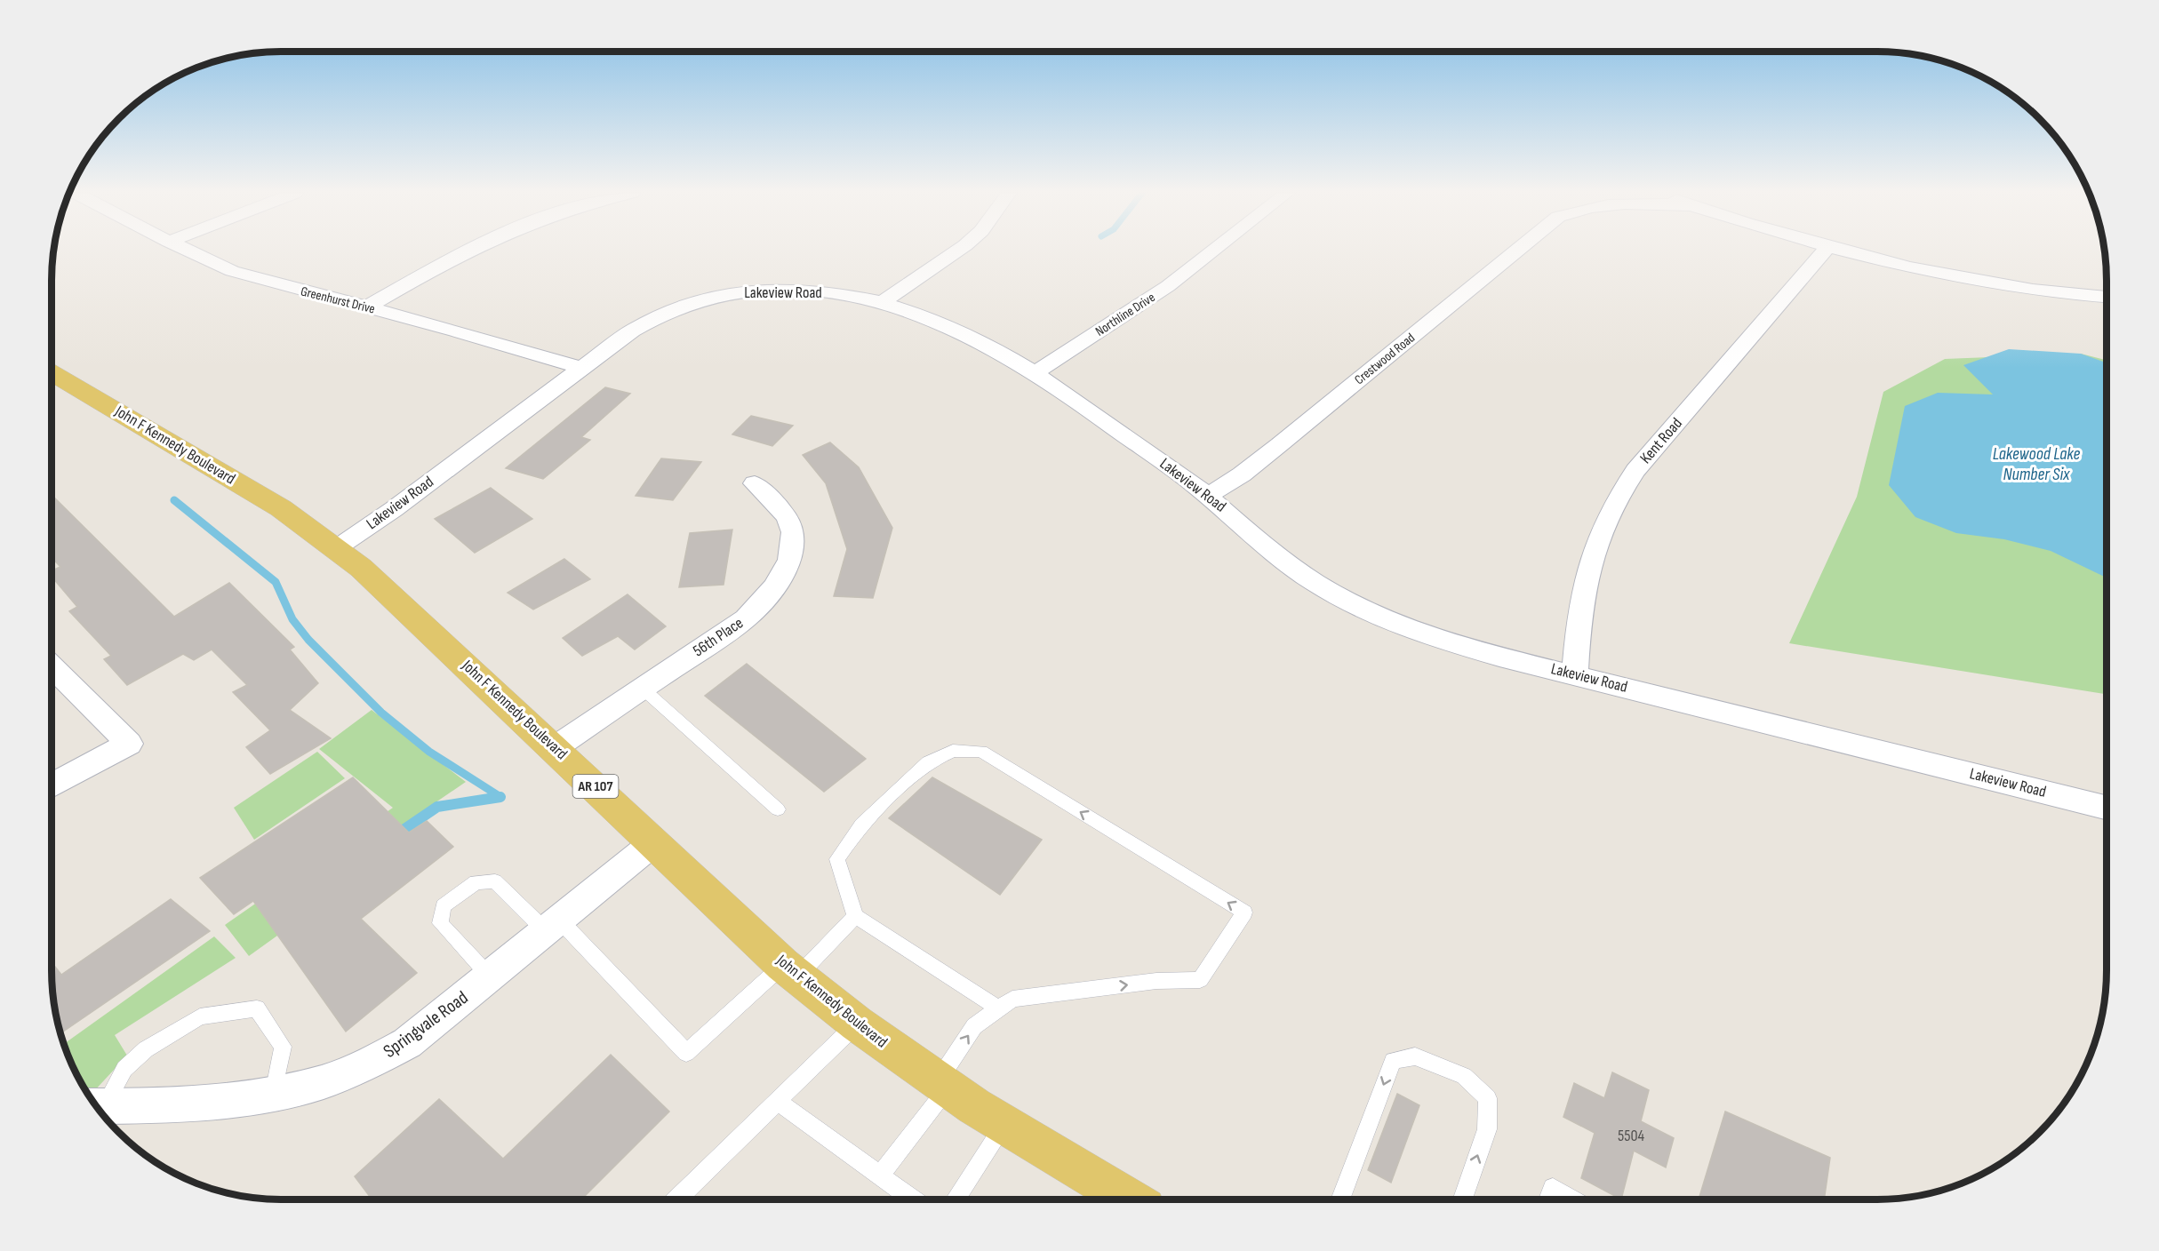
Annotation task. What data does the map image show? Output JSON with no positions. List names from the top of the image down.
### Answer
{
  "streets": {
    "main road": ["John F Kennedy Boulevard", "AR 107"],
    "street": [
      "Lakeview Road",
      "Greenhurst Drive",
      "Northline Drive",
      "Crestwood Road",
      "Kent Road",
      "56th Place",
      "Springvale Road"
    ]
  },
  "crossings": [
    ["Lakeview Road", "Greenhurst Drive"],
    ["Lakeview Road", "Northline Drive"],
    ["Lakeview Road", "Crestwood Road"],
    ["Lakeview Road", "Kent Road"],
    ["Lakeview Road", "John F Kennedy Boulevard"],
    ["John F Kennedy Boulevard", "56th Place"],
    ["John F Kennedy Boulevard", "Springvale Road"]
  ],
  "water": ["Lakewood Lake Number Six"],
  "house_numbers": ["5504"]
}
